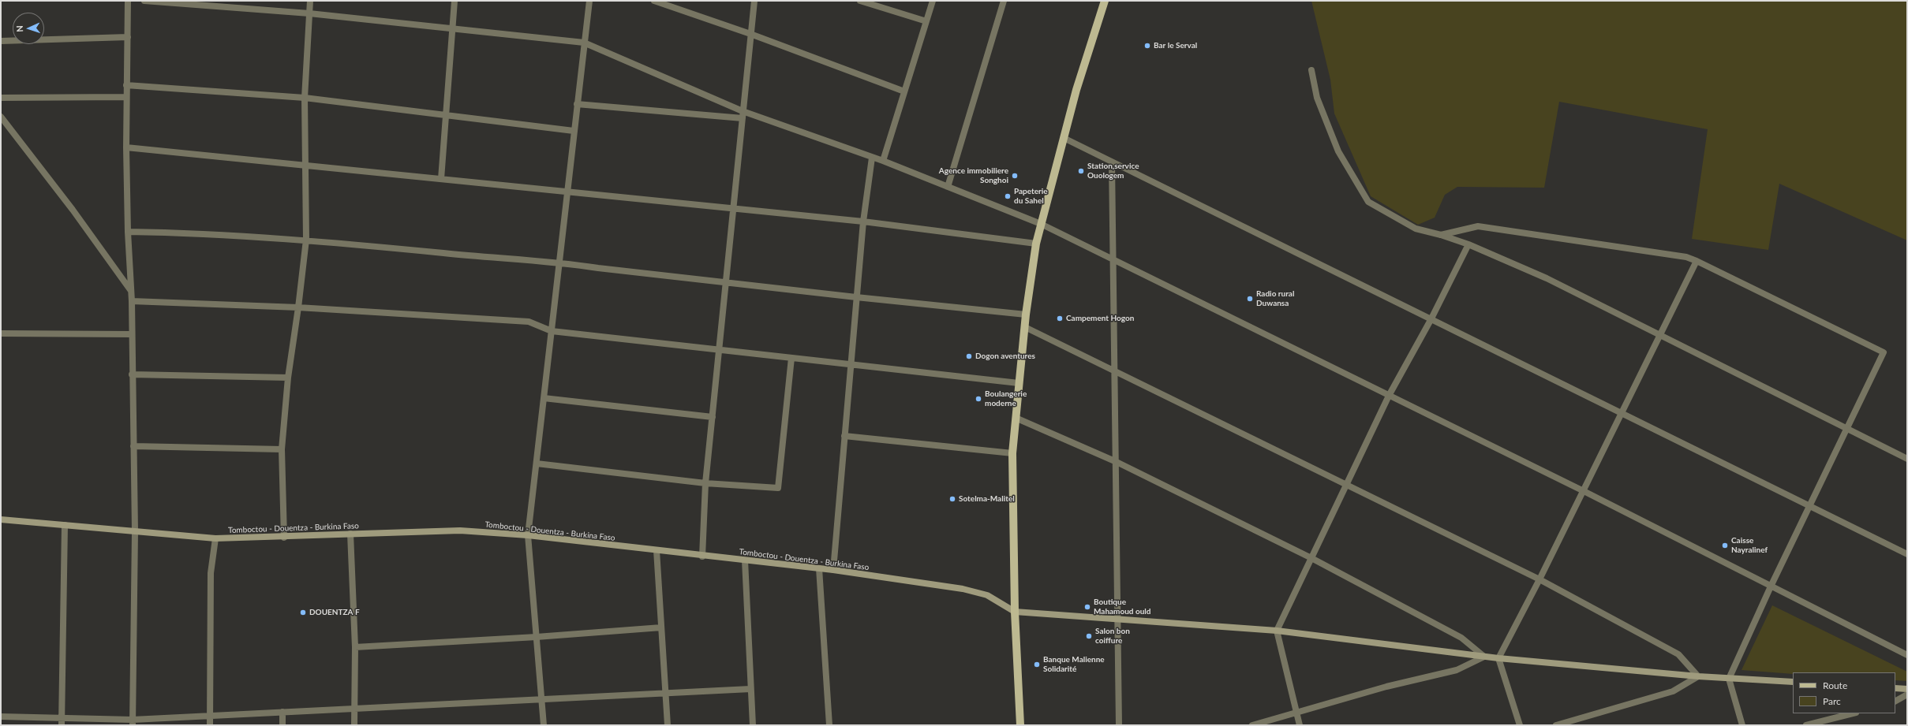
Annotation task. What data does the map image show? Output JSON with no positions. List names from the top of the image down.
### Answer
{
  "streets": {
    "main road": ["Tomboctou - Douentza - Burkina Faso"]
  },
  "places": [
    "Bar le Serval",
    "Station,service Ouologem",
    "Agence immobiliere Songhoi",
    "Papeterie du Sahel",
    "Radio rural Duwansa",
    "Campement Hogon",
    "Dogon aventures",
    "Boulangerie moderne",
    "Sotelma-Malitel",
    "Caisse Nayralinef",
    "Boutique Mahamoud ould",
    "DOUENTZA F",
    "Salon bon coiffure",
    "Banque Malienne Solidarité"
  ],
  "legend": ["Route", "Parc"],
  "north": "left"
}
